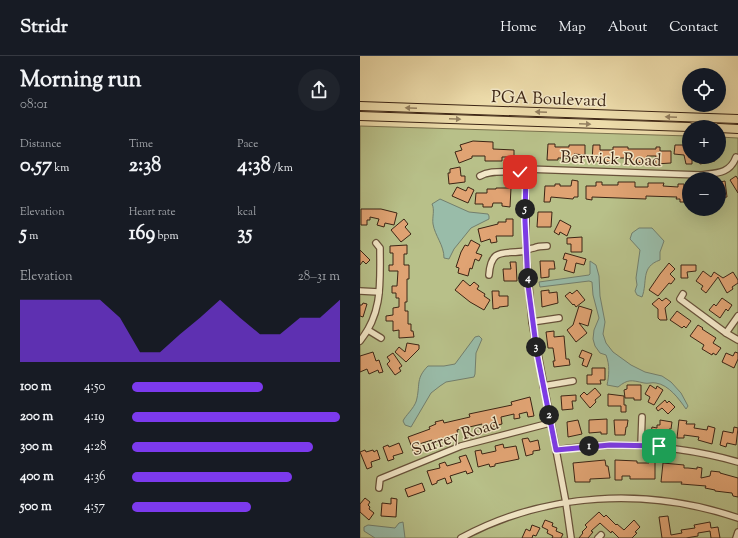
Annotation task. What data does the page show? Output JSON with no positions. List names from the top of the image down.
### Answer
{
  "streets": {
    "main road": ["PGA Boulevard"],
    "street": ["Berwick Road", "Surrey Road"]
  },
  "page": {
    "header": "Stridr",
    "nav": [
      "Home",
      "Map",
      "About",
      "Contact"
    ],
    "heading": ["Morning run", "08:01"],
    "map_buttons": ["+", "−"],
    "stats": [
      ["Distance", "0.57 km"],
      ["Time", "2:38"],
      ["Pace", "4:38 /km"],
      ["Elevation", "5 m"],
      ["Heart rate", "169 bpm"],
      ["kcal", "35"]
    ],
    "pins": [
      "5",
      "4",
      "3",
      "2",
      "1"
    ],
    "chart": ["Elevation", "28–31 m"],
    "list": [
      {
        "name": "100 m",
        "note": "4:50"
      },
      {
        "name": "200 m",
        "note": "4:19"
      },
      {
        "name": "300 m",
        "note": "4:28"
      },
      {
        "name": "400 m",
        "note": "4:36"
      },
      {
        "name": "500 m",
        "note": "4:57"
      }
    ]
  }
}
